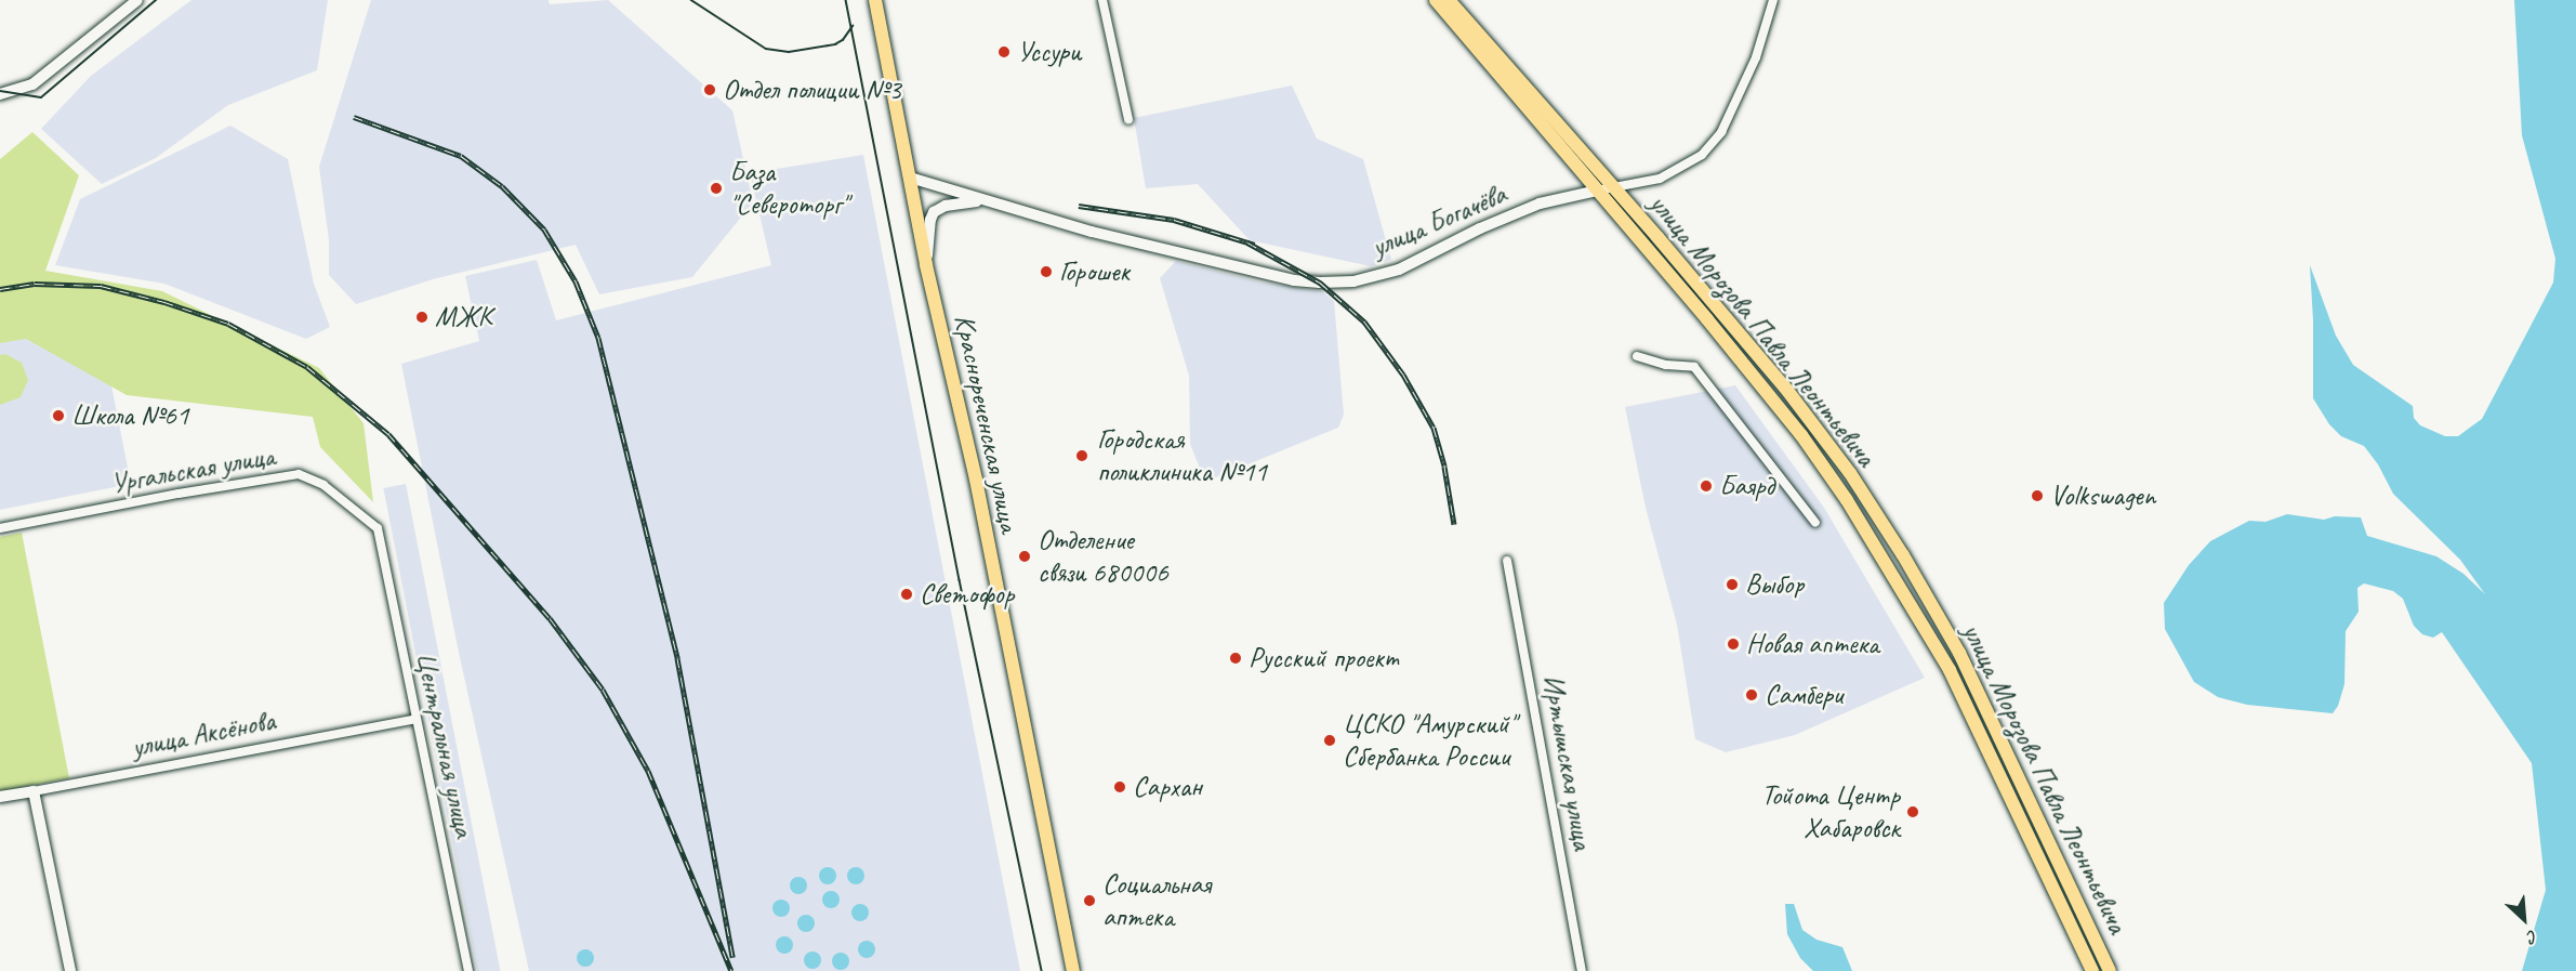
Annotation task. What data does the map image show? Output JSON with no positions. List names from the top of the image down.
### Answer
{
  "streets": {
    "main road": ["улица Морозова Павла Леонтьевича", "Краснореченская улица"],
    "street": [
      "улица Богачёва",
      "Ургальская улица",
      "улица Аксёнова",
      "Центральная улица",
      "Иртышская улица"
    ]
  },
  "crossings": [
    ["улица Богачёва", "улица Морозова Павла Леонтьевича"],
    ["улица Богачёва", "Краснореченская улица"],
    ["Ургальская улица", "Центральная улица"],
    ["улица Аксёнова", "Центральная улица"]
  ],
  "places": [
    "Уссури",
    "Отдел полиции №3",
    "База \"Североторг\"",
    "Горошек",
    "МЖК",
    "Школа №61",
    "Городская поликлиника №11",
    "Баярд",
    "Volkswagen",
    "Отделение связи 680006",
    "Выбор",
    "Светофор",
    "Новая аптека",
    "Русский проект",
    "Самбери",
    "ЦСКО \"Амурский\" Сбербанка России",
    "Сархан",
    "Тойота Центр Хабаровск",
    "Социальная аптека"
  ],
  "north": "bottom right"
}
